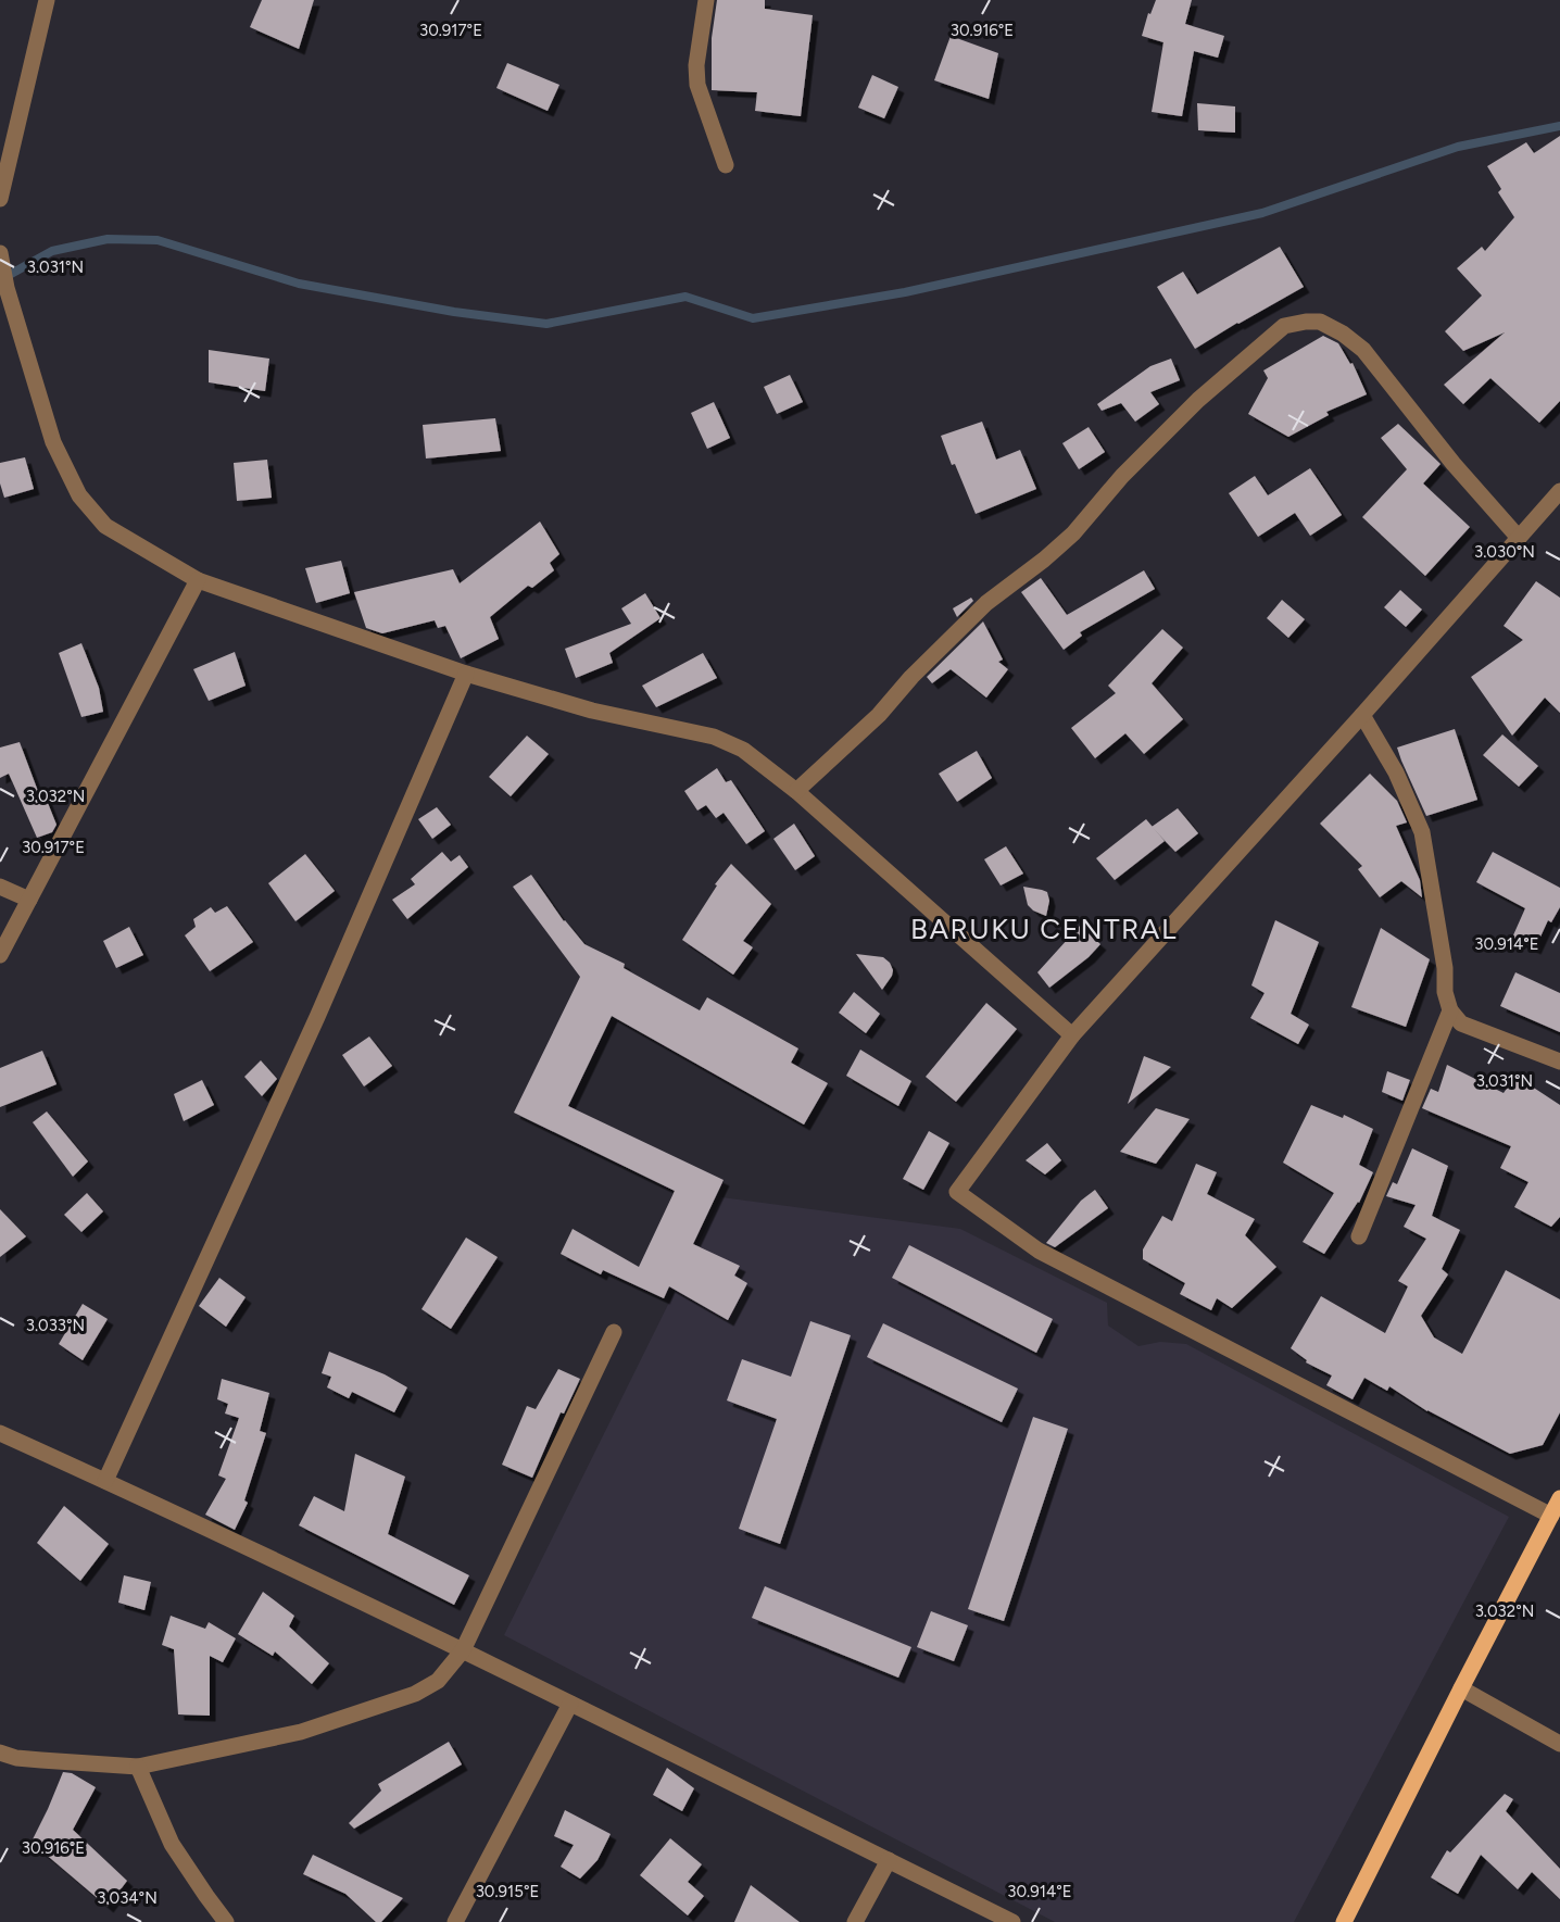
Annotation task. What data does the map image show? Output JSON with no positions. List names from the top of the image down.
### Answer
{
  "districts": ["BARUKU CENTRAL"],
  "coordinates": [
    "30.917°E",
    "30.916°E",
    "3.031°N",
    "3.030°N",
    "3.032°N",
    "30.914°E",
    "3.033°N",
    "30.915°E",
    "3.034°N"
  ]
}
